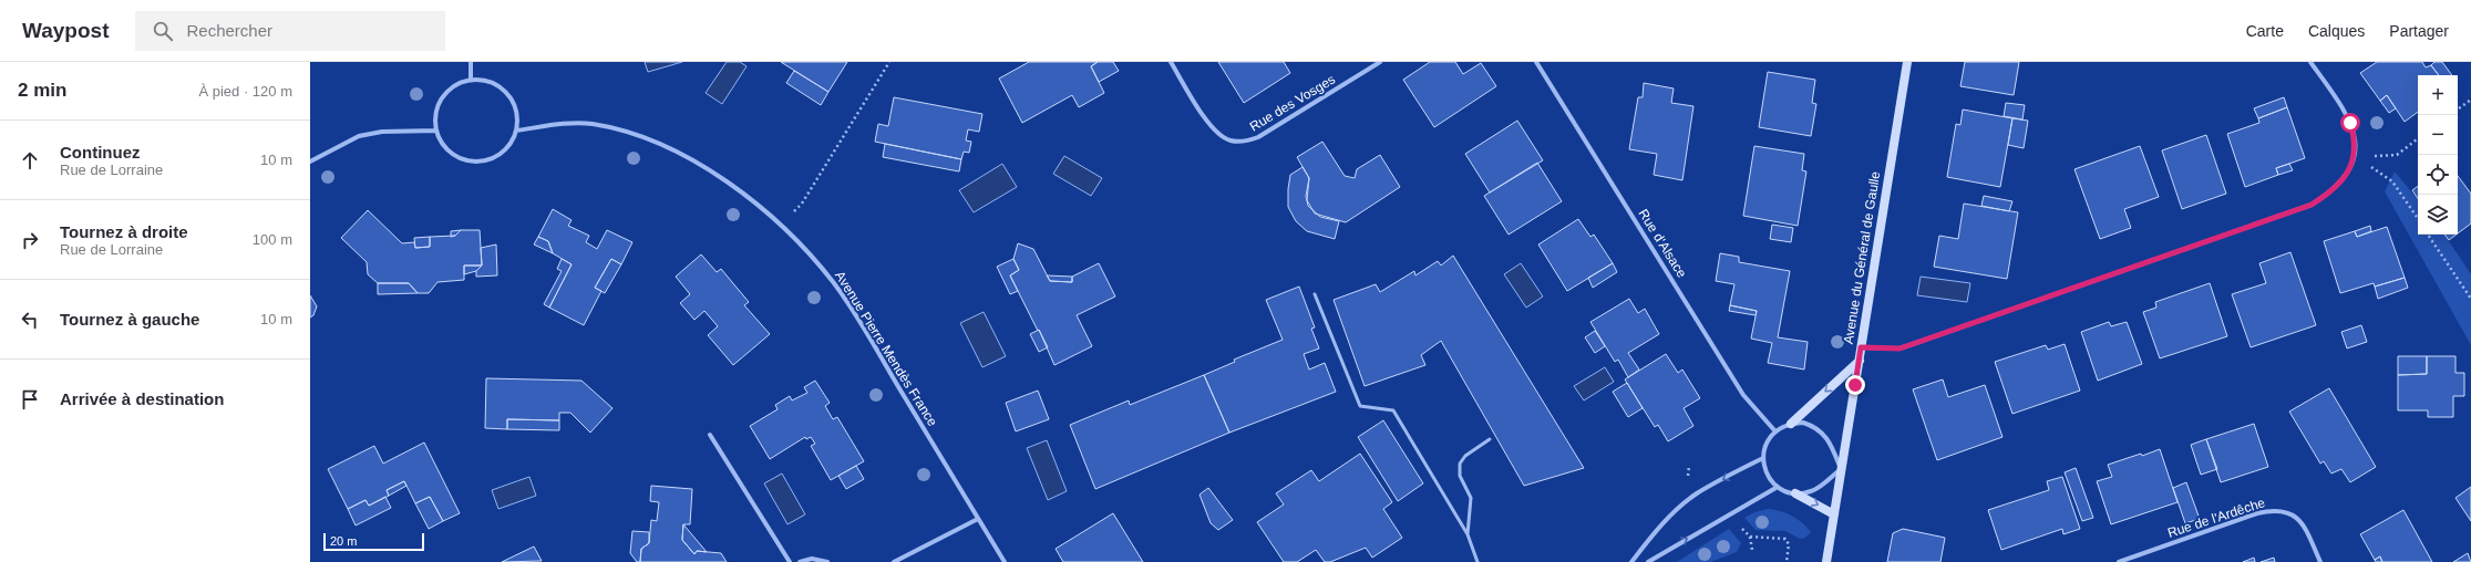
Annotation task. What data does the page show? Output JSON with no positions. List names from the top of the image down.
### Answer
{
  "streets": {
    "street": [
      "Rue des Vosges",
      "Rue d'Alsace",
      "Avenue du Général de Gaulle",
      "Avenue Pierre Mendès France",
      "Rue de l'Ardêche"
    ]
  },
  "crossings": [
    ["Rue d'Alsace", "Avenue du Général de Gaulle"]
  ],
  "scale_bar": "20 m",
  "page": {
    "header": "Waypost",
    "search": "Rechercher",
    "nav": ["Carte", "Calques", "Partager"],
    "heading": ["2 min", "À pied · 120 m"],
    "map_buttons": ["+", "−"],
    "list": [
      ["Continuez", "Rue de Lorraine", "10 m"],
      ["Tournez à droite", "Rue de Lorraine", "100 m"],
      ["Tournez à gauche", "10 m"],
      "Arrivée à destination"
    ],
    "scale": "20 m"
  }
}
